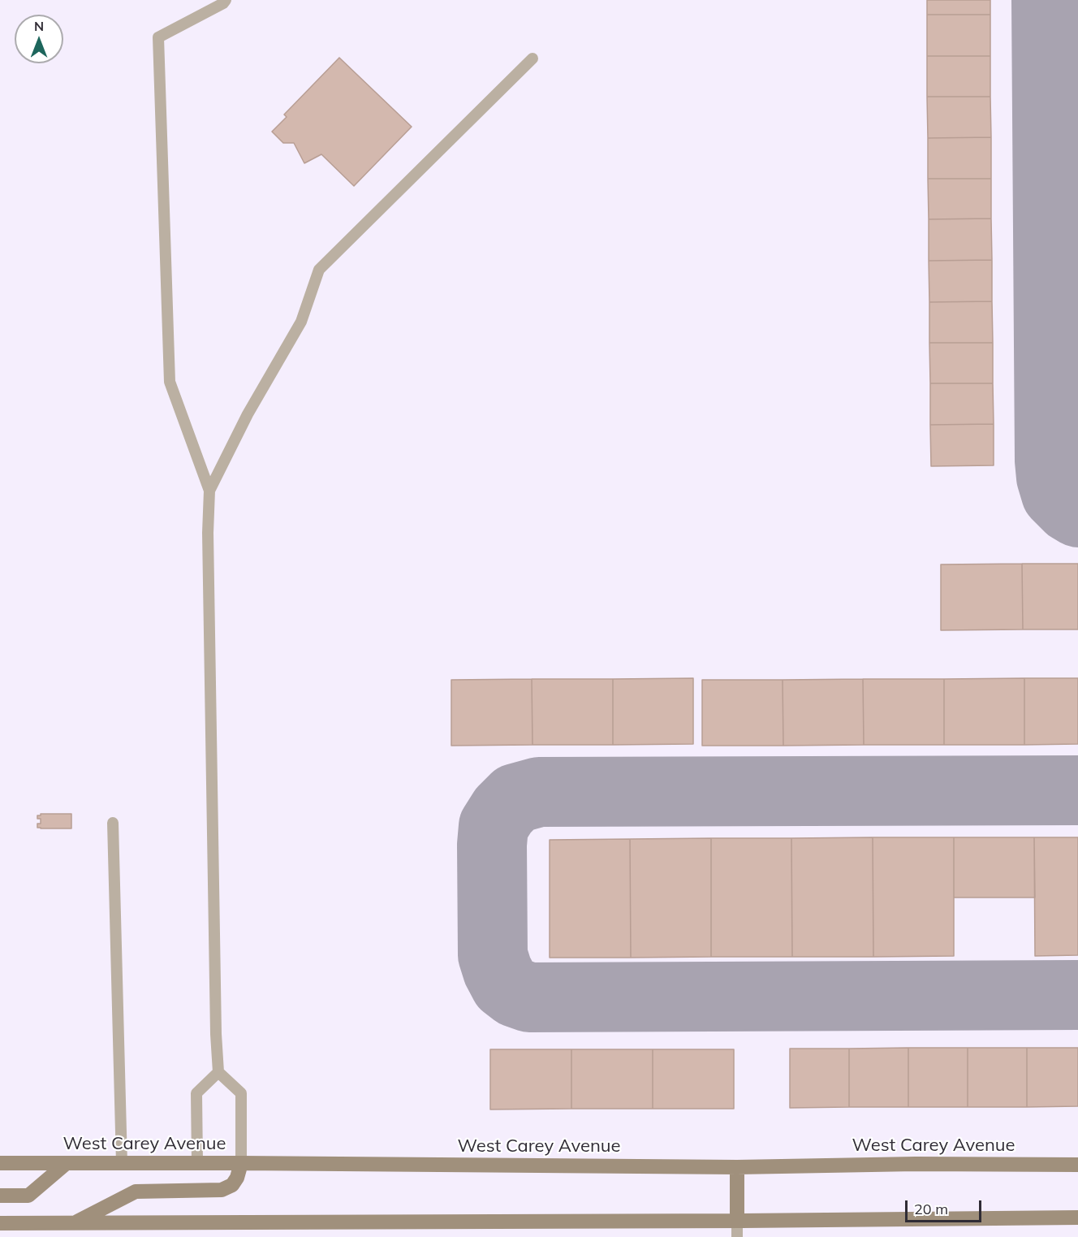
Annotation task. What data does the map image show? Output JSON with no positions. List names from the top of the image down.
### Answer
{
  "streets": {
    "main road": ["West Carey Avenue"]
  },
  "scale_bar": "20 m",
  "north": "top"
}
